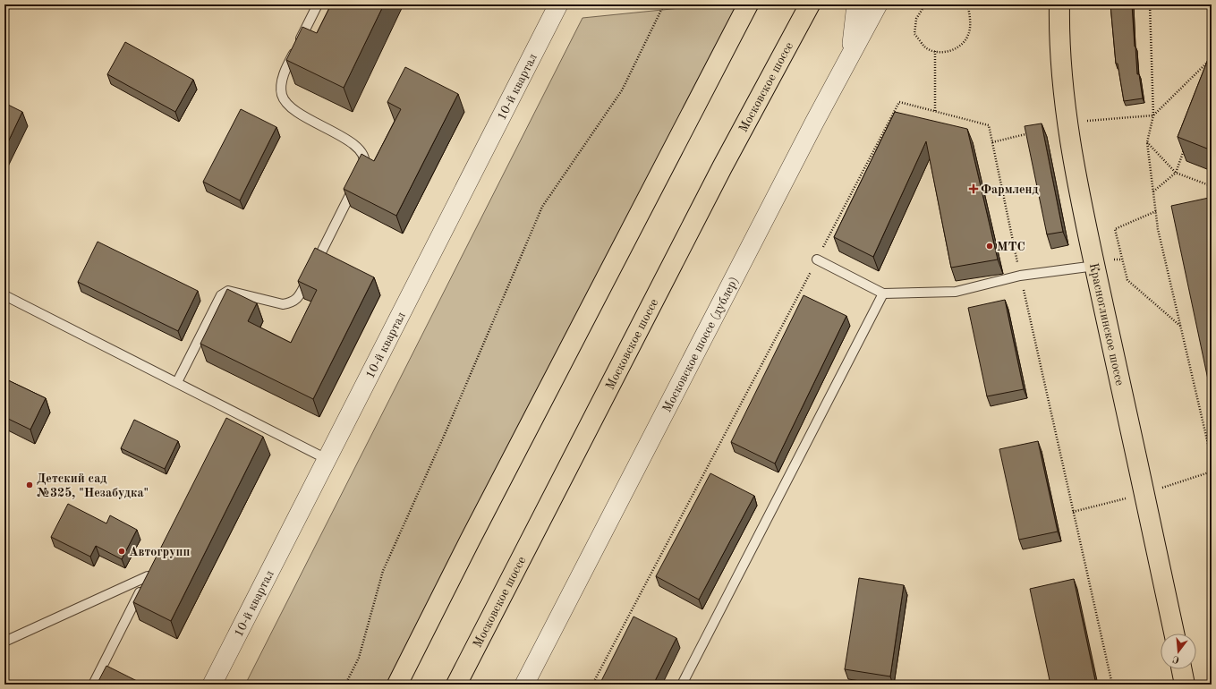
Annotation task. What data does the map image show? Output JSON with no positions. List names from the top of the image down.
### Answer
{
  "streets": {
    "main road": ["Московское шоссе", "Красноглинское шоссе"],
    "street": ["10-й квартал", "Московское шоссе (дублер)"]
  },
  "places": {
    "health": ["Фармленд"],
    "other": ["МТС", "Детский сад №325, \"Незабудка\"", "Автогрупп"]
  },
  "north": "bottom"
}
